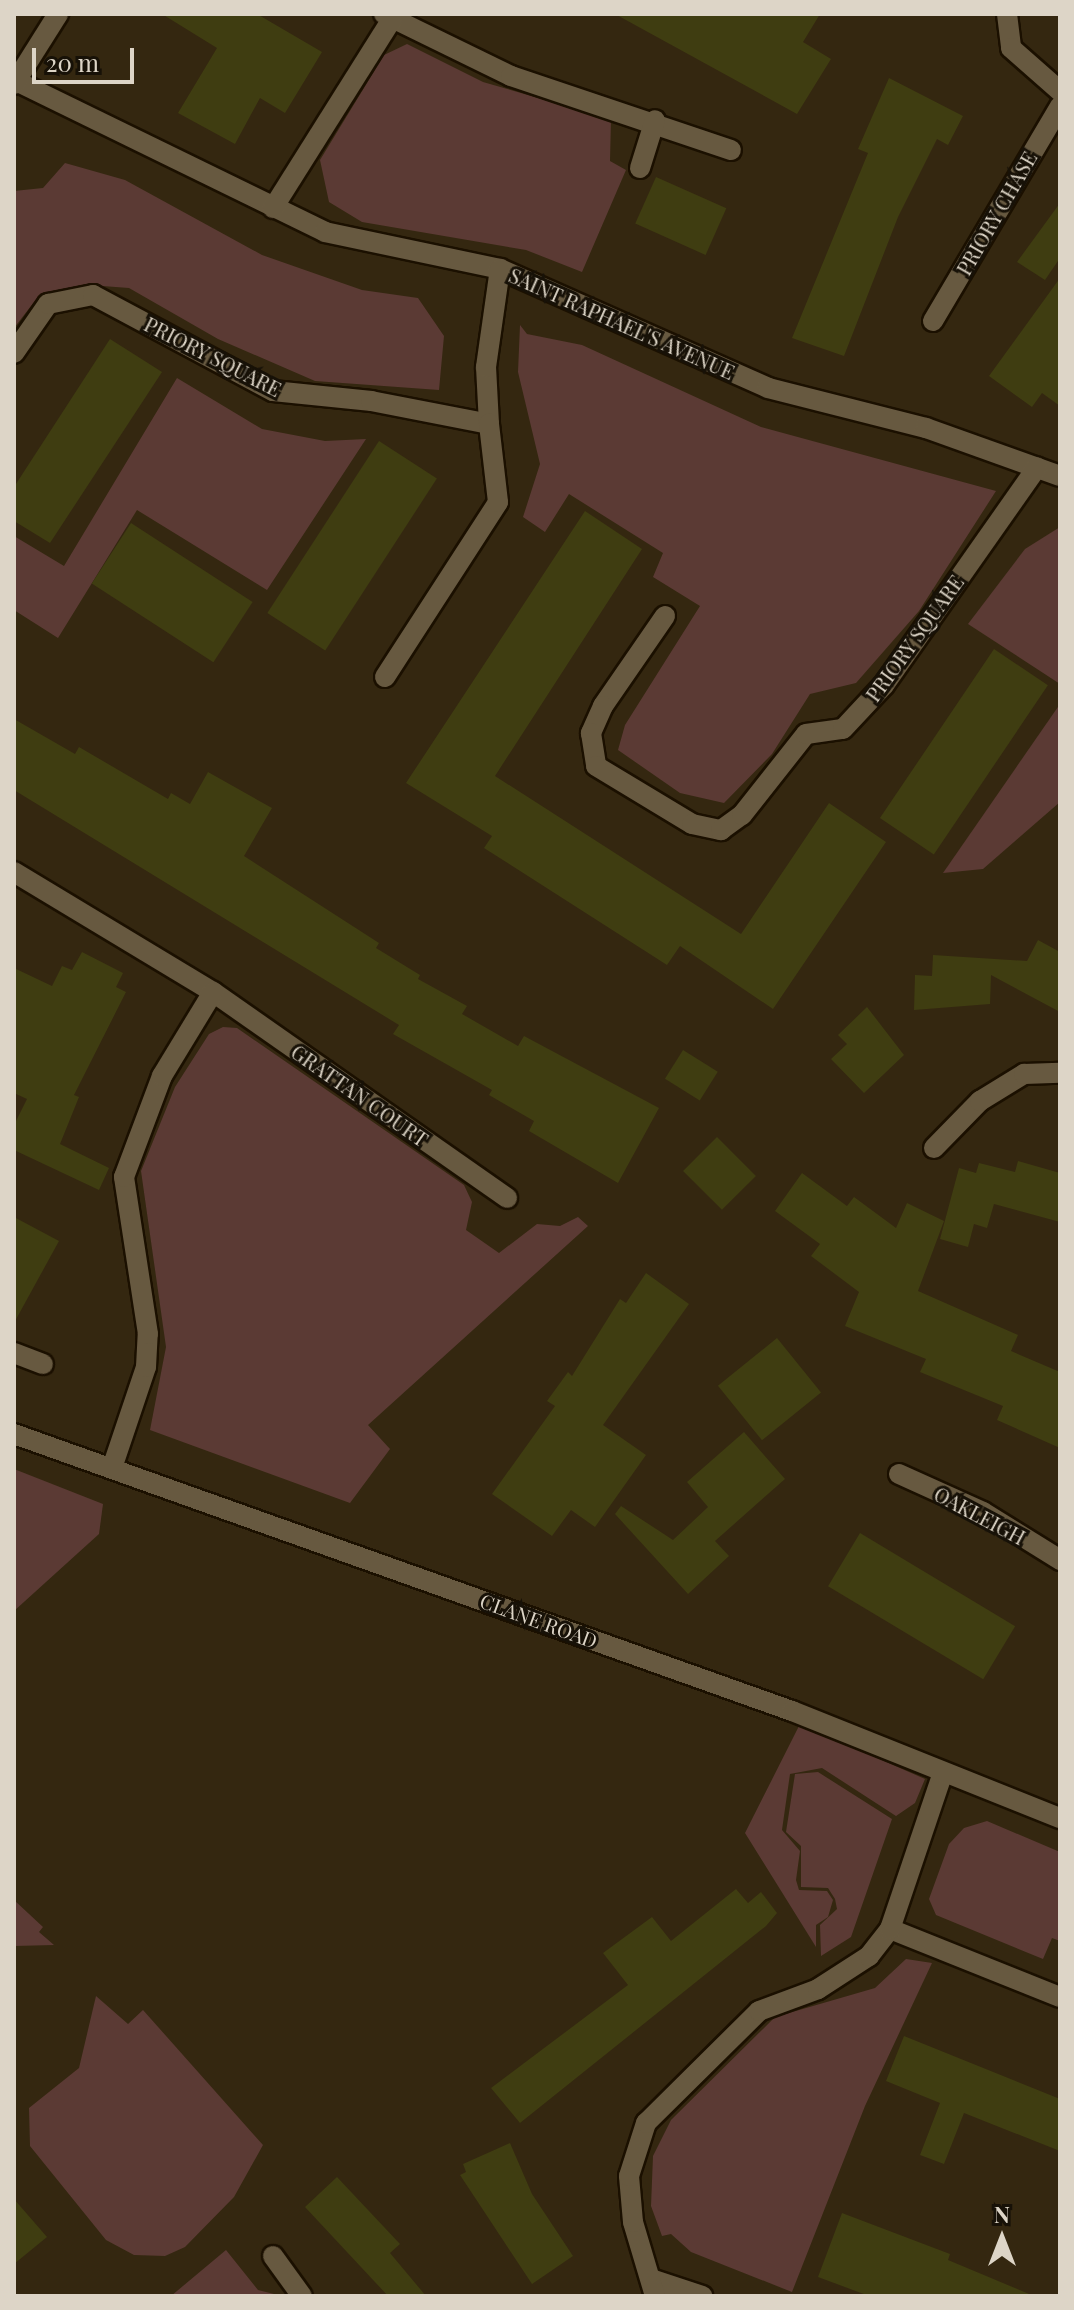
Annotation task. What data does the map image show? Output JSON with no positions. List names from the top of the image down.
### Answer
{
  "streets": {
    "street": [
      "PRIORY CHASE",
      "SAINT RAPHAEL'S AVENUE",
      "PRIORY SQUARE",
      "GRATTAN COURT",
      "OAKLEIGH",
      "CLANE ROAD"
    ]
  },
  "crossings": [
    ["SAINT RAPHAEL'S AVENUE", "PRIORY SQUARE"]
  ],
  "scale_bar": "20 m",
  "north": "top"
}
